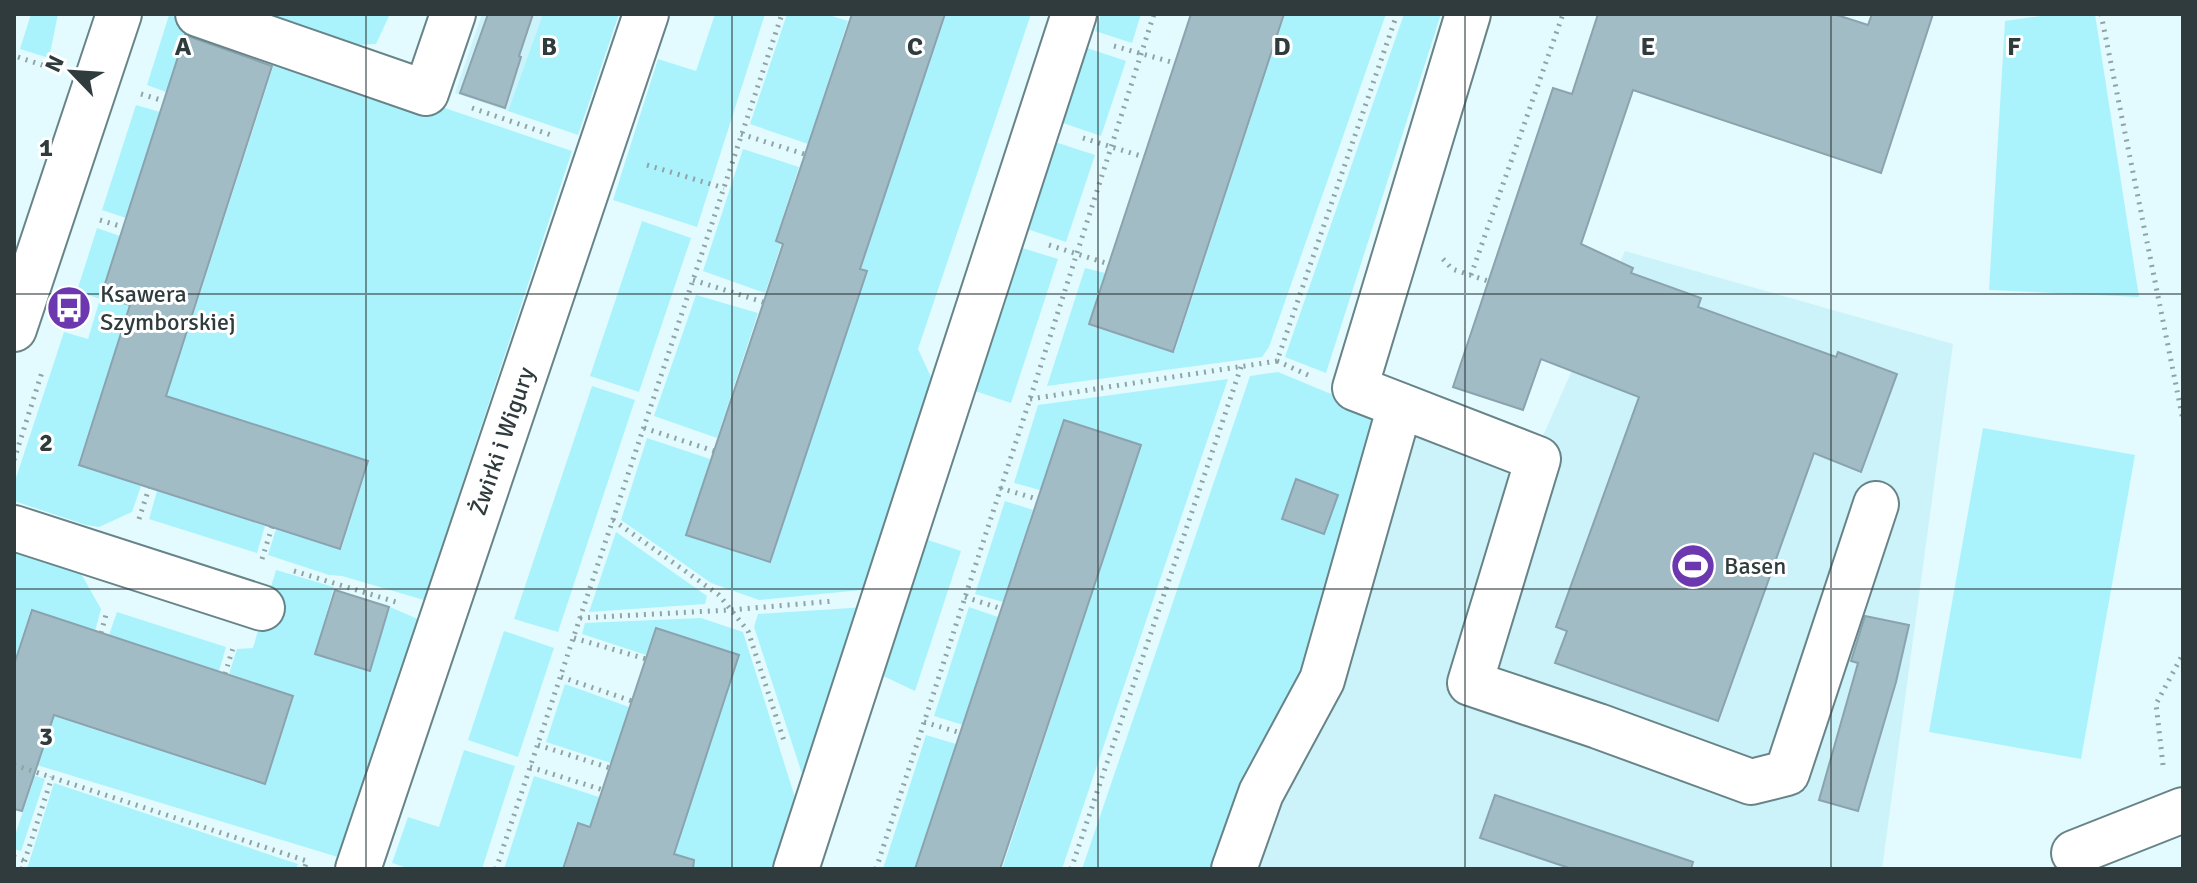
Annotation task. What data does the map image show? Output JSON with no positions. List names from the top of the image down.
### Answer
{
  "streets": {
    "street": ["Żwirki i Wigury"]
  },
  "places": {
    "bus stop": ["Ksawera Szymborskiej"],
    "sports": ["Basen"]
  },
  "north": "top left",
  "grid": {
    "columns": [
      "A",
      "B",
      "C",
      "D",
      "E",
      "F"
    ],
    "rows": ["1", "2", "3"]
  }
}
